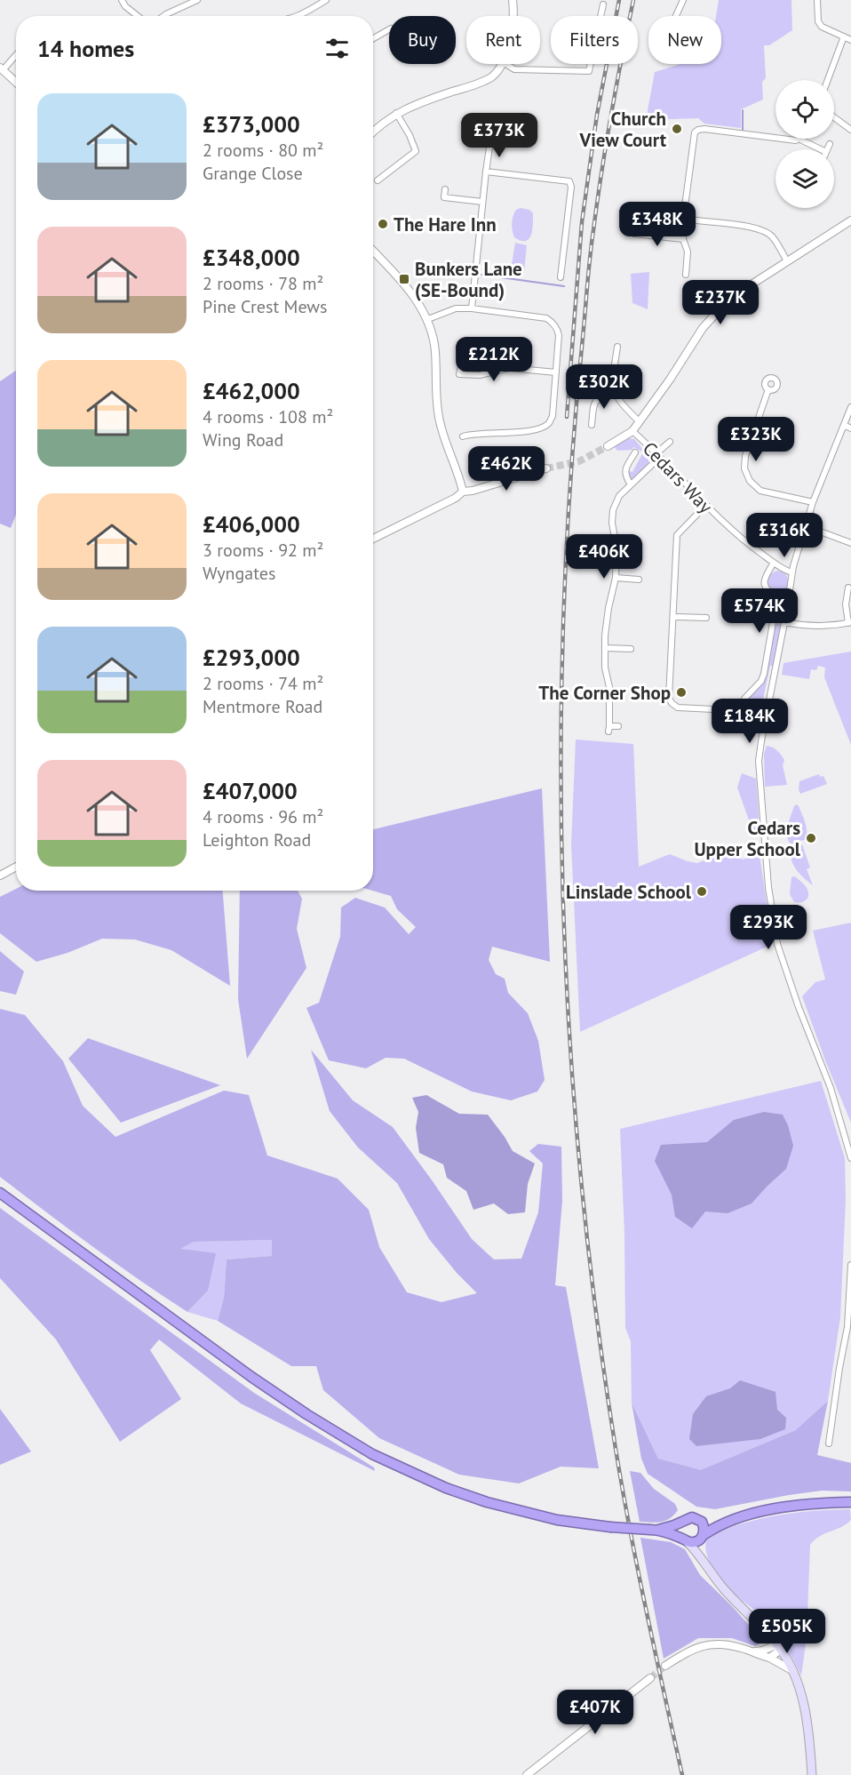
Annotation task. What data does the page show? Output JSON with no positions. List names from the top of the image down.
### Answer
{
  "streets": {
    "street": ["Cedars Way"]
  },
  "places": {
    "other": [
      "Church View Court",
      "The Hare Inn",
      "The Corner Shop",
      "Cedars Upper School",
      "Linslade School"
    ],
    "transit": ["Bunkers Lane (SE-Bound)"]
  },
  "page": {
    "chip": [
      "Buy",
      "Rent",
      "Filters",
      "New"
    ],
    "heading": "14 homes",
    "list": [
      {
        "name": "£373,000",
        "note": "2 rooms · 80 m² · Grange Close"
      },
      {
        "name": "£348,000",
        "note": "2 rooms · 78 m² · Pine Crest Mews"
      },
      {
        "name": "£462,000",
        "note": "4 rooms · 108 m² · Wing Road"
      },
      {
        "name": "£406,000",
        "note": "3 rooms · 92 m² · Wyngates"
      },
      {
        "name": "£293,000",
        "note": "2 rooms · 74 m² · Mentmore Road"
      },
      {
        "name": "£407,000",
        "note": "4 rooms · 96 m² · Leighton Road"
      }
    ],
    "price": [
      "£373K",
      "£348K",
      "£237K",
      "£212K",
      "£302K",
      "£323K",
      "£462K",
      "£316K",
      "£406K",
      "£574K",
      "£184K",
      "£293K",
      "£505K",
      "£407K"
    ]
  }
}
